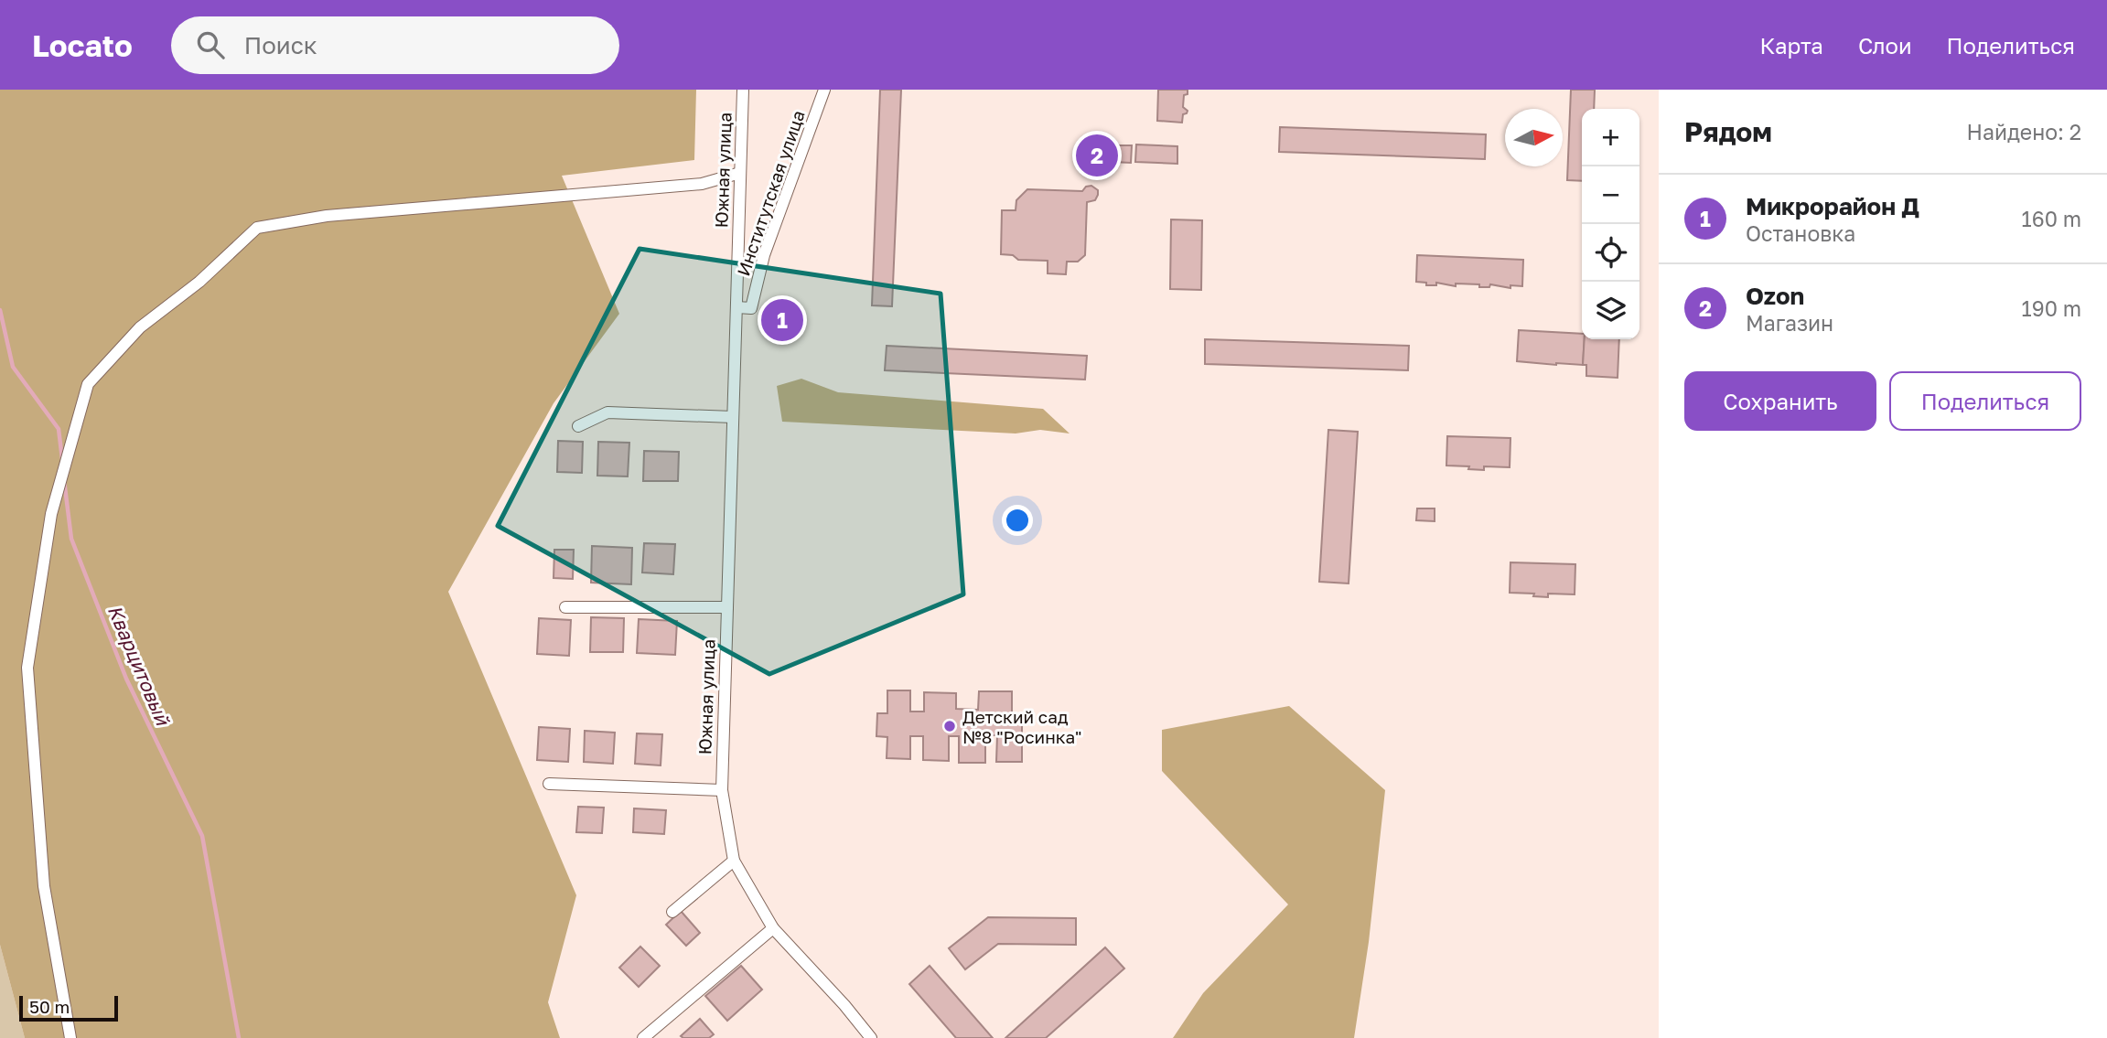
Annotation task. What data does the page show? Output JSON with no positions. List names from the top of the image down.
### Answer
{
  "streets": {
    "street": ["Южная улица", "Институтская улица"]
  },
  "crossings": [
    ["Южная улица", "Институтская улица"]
  ],
  "water": ["Кварцитовый"],
  "places": ["Детский сад №8 \"Росинка\""],
  "scale_bar": "50 m",
  "north": "right",
  "page": {
    "header": "Locato",
    "search": "Поиск",
    "nav": ["Карта", "Слои", "Поделиться"],
    "heading": ["Рядом", "Найдено: 2"],
    "map_buttons": ["+", "−"],
    "pins": ["2", "1"],
    "list": [
      {
        "mark": "1",
        "name": "Микрорайон Д",
        "note": "Остановка",
        "value": "160 m"
      },
      {
        "mark": "2",
        "name": "Ozon",
        "note": "Магазин",
        "value": "190 m"
      }
    ],
    "buttons": ["Сохранить", "Поделиться"],
    "scale": "50 m"
  }
}
